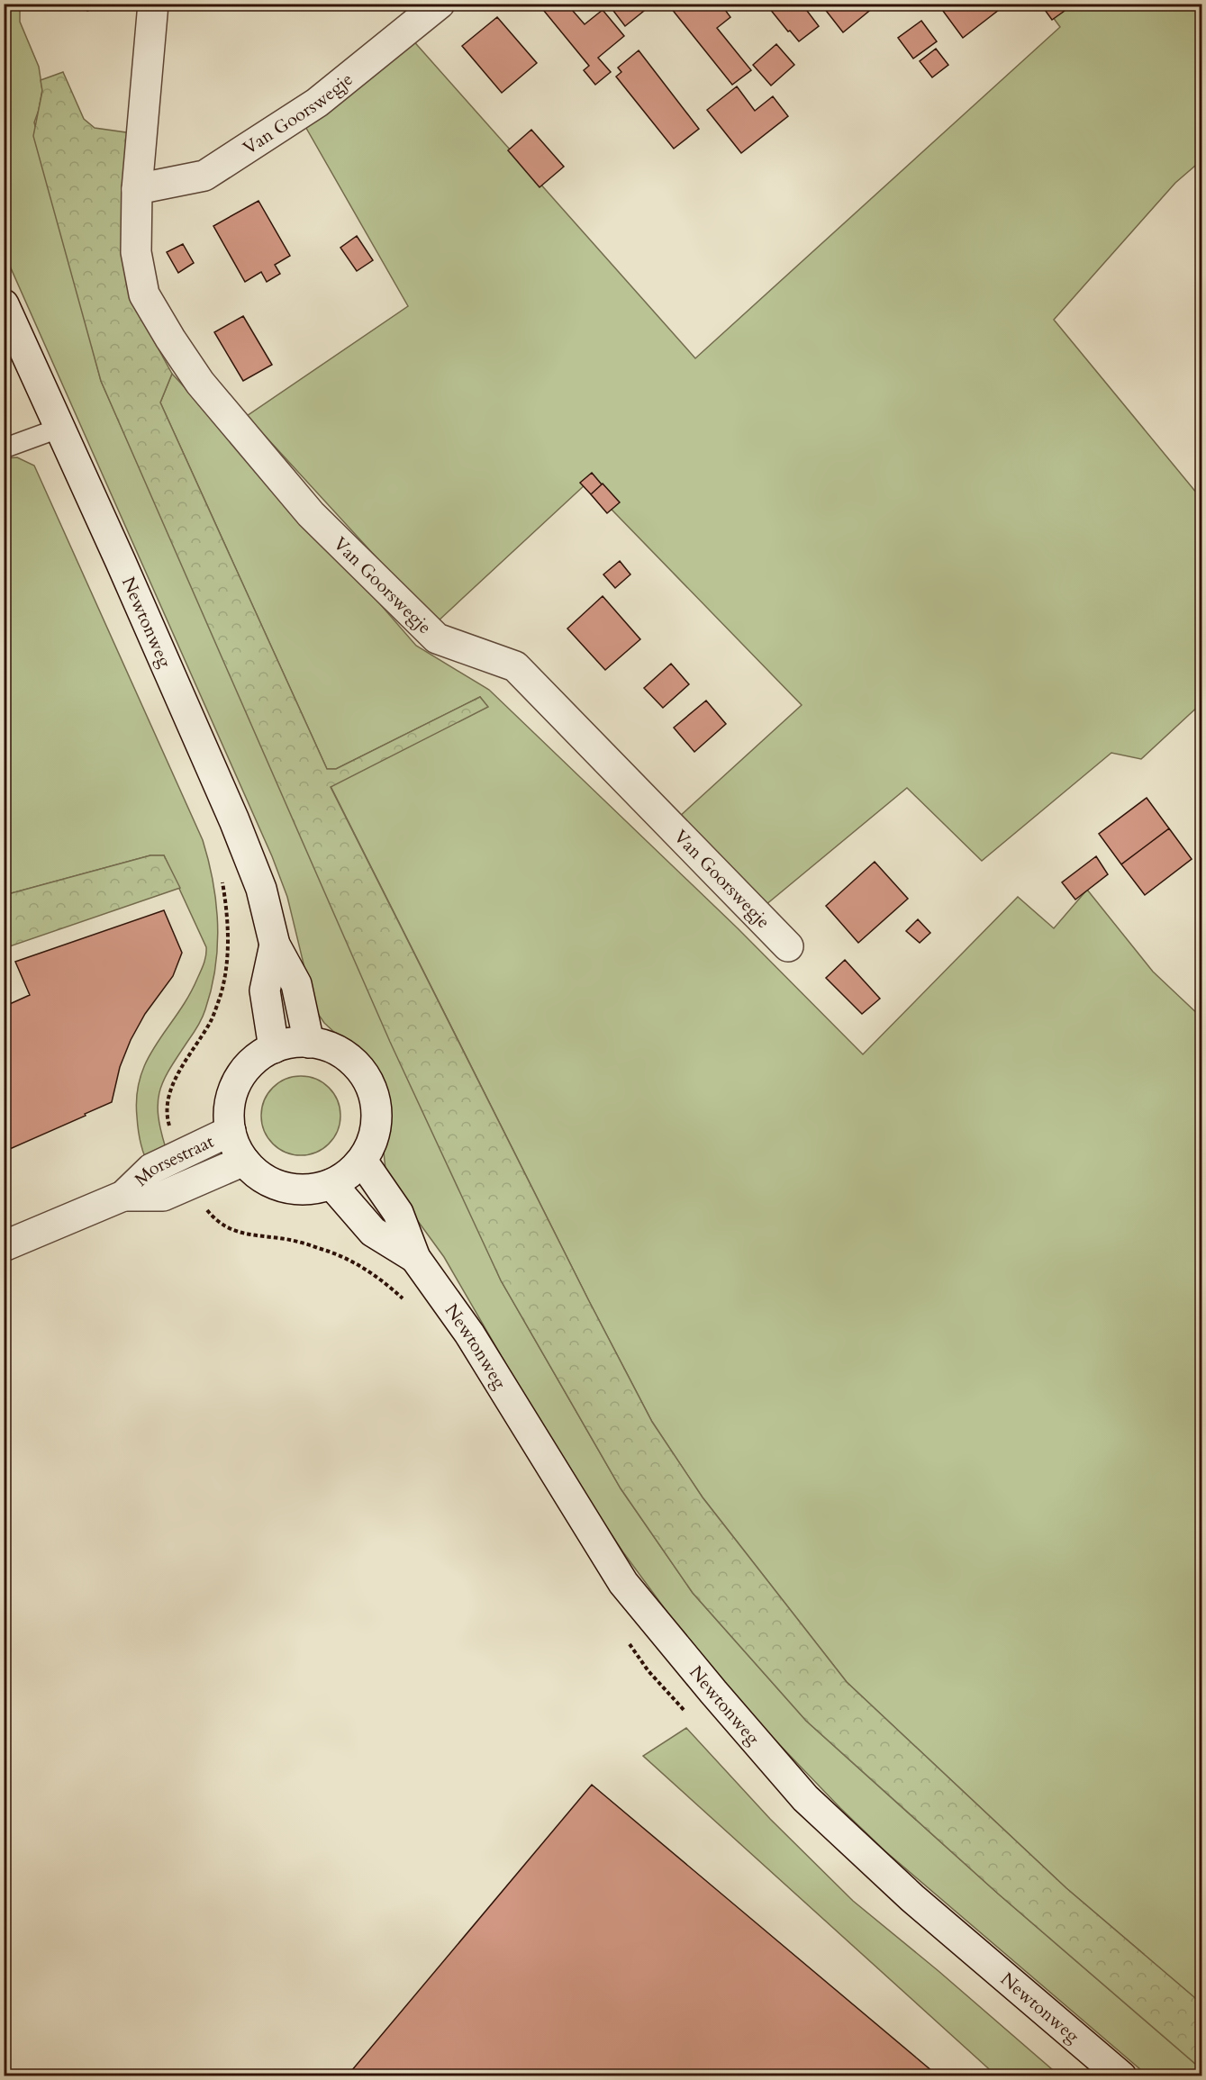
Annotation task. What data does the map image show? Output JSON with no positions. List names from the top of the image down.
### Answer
{
  "streets": {
    "main road": ["Van Goorswegje", "Newtonweg", "Morsestraat"]
  },
  "crossings": [
    ["Newtonweg", "Morsestraat"]
  ]
}
